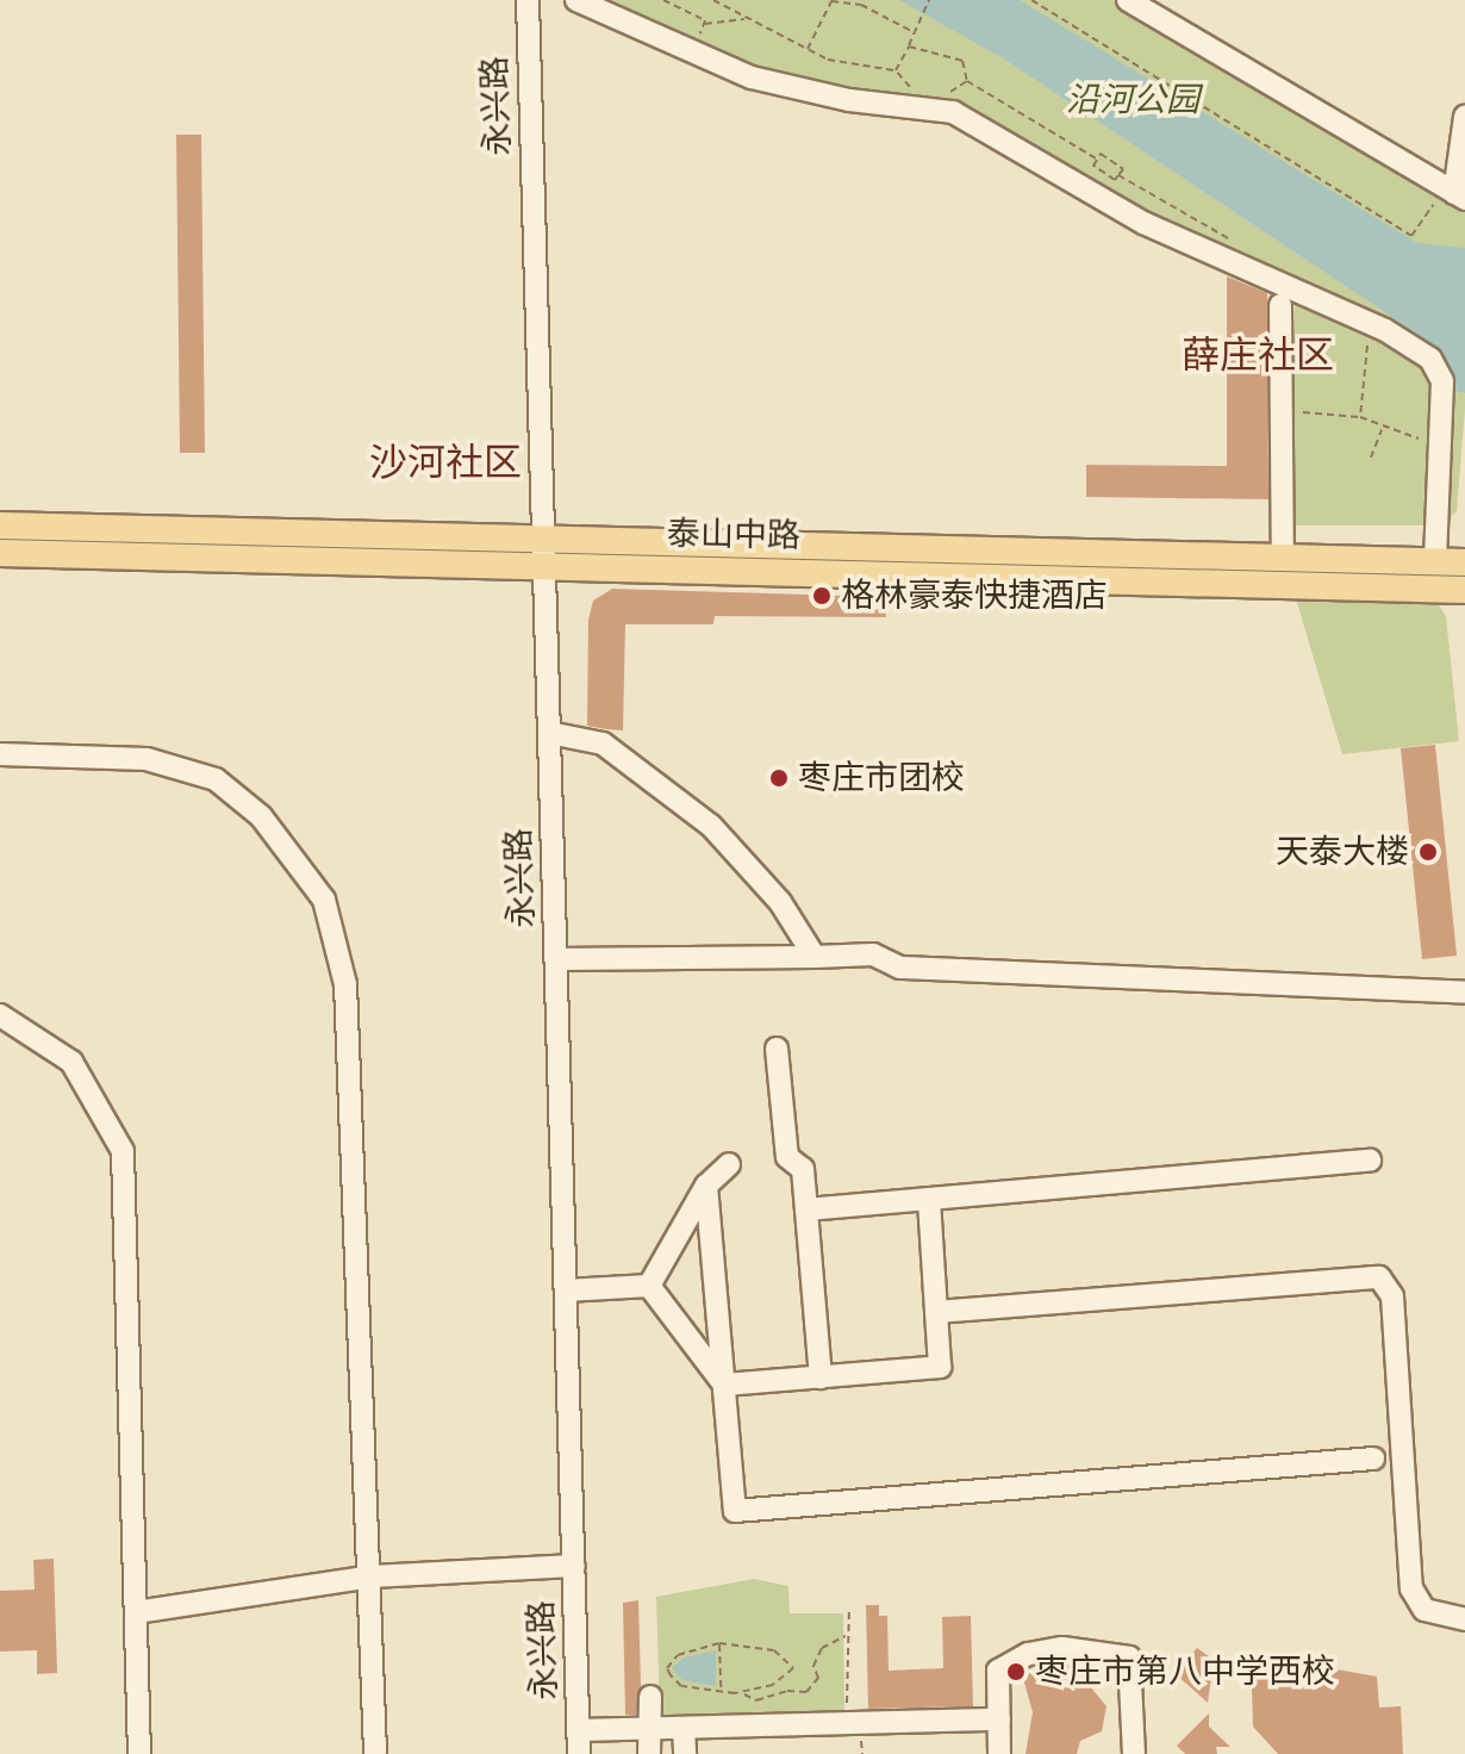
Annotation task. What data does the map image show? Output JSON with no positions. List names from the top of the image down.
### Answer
{
  "streets": {
    "main road": ["泰山中路"],
    "street": ["永兴路"]
  },
  "crossings": [
    ["永兴路", "泰山中路"]
  ],
  "districts": ["薛庄社区", "沙河社区"],
  "parks": ["沿河公园"],
  "places": [
    "格林豪泰快捷酒店",
    "枣庄市团校",
    "天泰大楼",
    "枣庄市第八中学西校"
  ]
}
